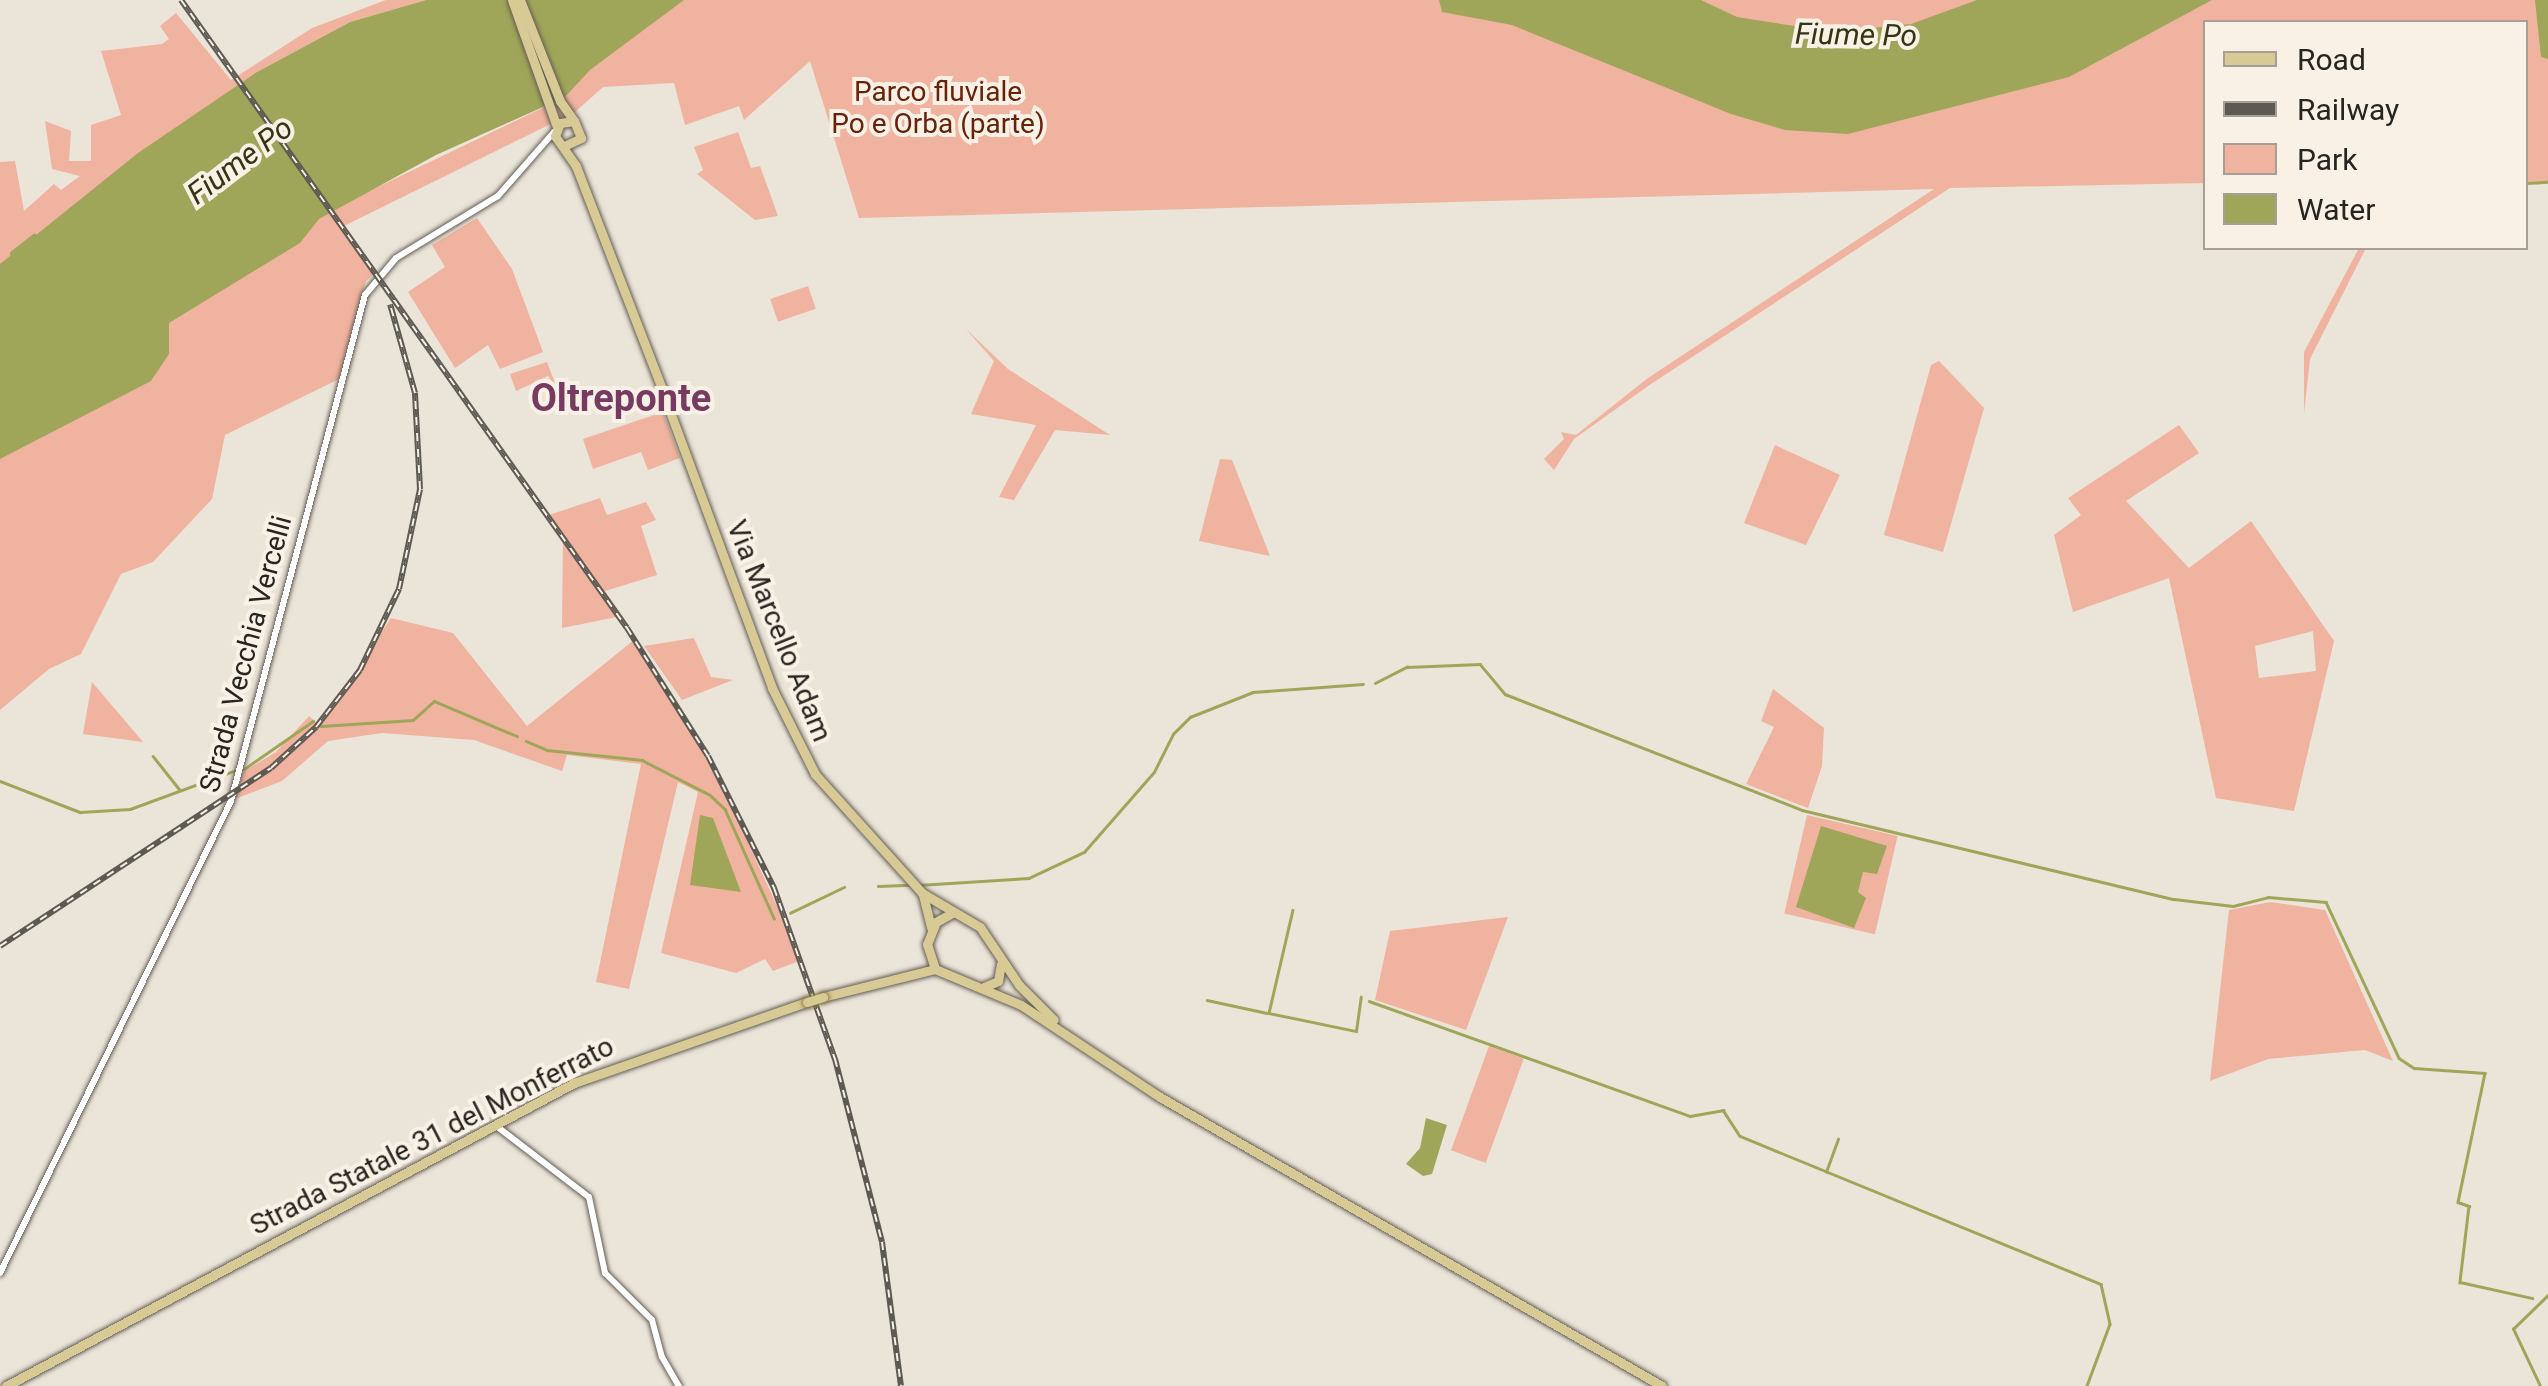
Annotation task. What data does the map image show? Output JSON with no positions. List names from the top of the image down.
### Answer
{
  "streets": {
    "main road": ["Via Marcello Adam", "Strada Statale 31 del Monferrato"],
    "street": ["Strada Vecchia Vercelli"]
  },
  "crossings": [
    ["Via Marcello Adam", "Strada Vecchia Vercelli"],
    ["Via Marcello Adam", "Strada Statale 31 del Monferrato"]
  ],
  "districts": ["Oltreponte"],
  "water": ["Fiume Po"],
  "parks": ["Parco fluviale Po e Orba (parte)"],
  "legend": [
    "Road",
    "Railway",
    "Park",
    "Water"
  ]
}
